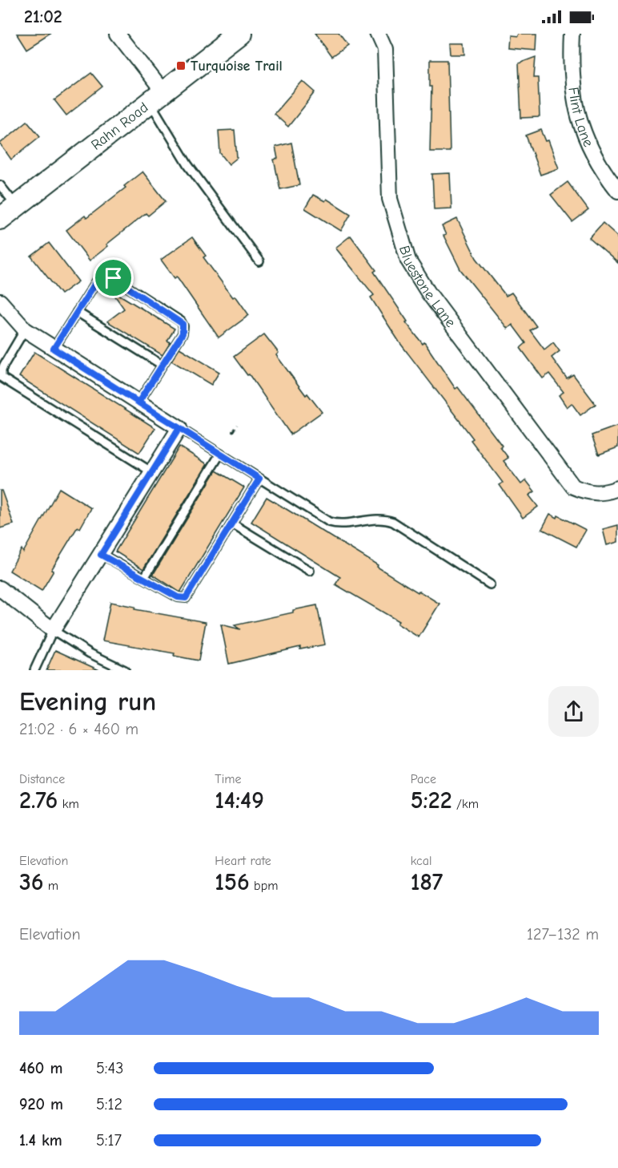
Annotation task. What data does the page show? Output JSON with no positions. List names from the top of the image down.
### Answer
{
  "streets": {
    "street": ["Flint Lane", "Rahn Road", "Bluestone Lane"]
  },
  "places": {
    "transit": ["Turquoise Trail"]
  },
  "page": {
    "status": "21:02",
    "heading": ["Evening run", "21:02 · 6 × 460 m"],
    "stats": [
      ["Distance", "2.76 km"],
      ["Time", "14:49"],
      ["Pace", "5:22 /km"],
      ["Elevation", "36 m"],
      ["Heart rate", "156 bpm"],
      ["kcal", "187"]
    ],
    "chart": ["Elevation", "127–132 m"],
    "list": [
      {
        "name": "460 m",
        "note": "5:43"
      },
      {
        "name": "920 m",
        "note": "5:12"
      },
      {
        "name": "1.4 km",
        "note": "5:17"
      }
    ]
  }
}
